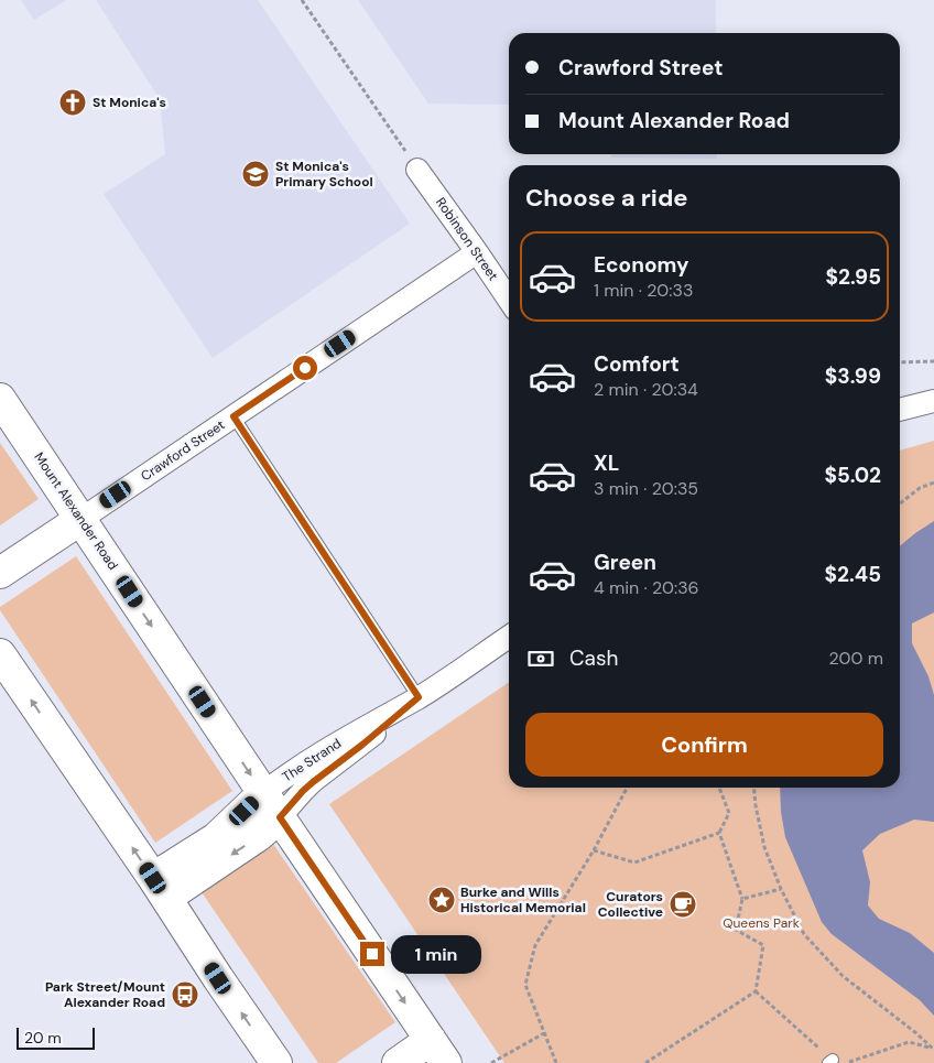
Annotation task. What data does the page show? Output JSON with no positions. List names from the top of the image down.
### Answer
{
  "streets": {
    "main road": ["Mount Alexander Road"],
    "street": ["Robinson Street", "Crawford Street", "The Strand"]
  },
  "crossings": [
    ["Robinson Street", "Crawford Street"],
    ["Crawford Street", "Mount Alexander Road"],
    ["Mount Alexander Road", "The Strand"]
  ],
  "parks": ["Queens Park"],
  "places": {
    "church": ["St Monica's"],
    "school or university": ["St Monica's Primary School"],
    "place": ["Burke and Wills Historical Memorial"],
    "cafe": ["Curators Collective"],
    "bus stop": ["Park Street/Mount Alexander Road"]
  },
  "scale_bar": "20 m",
  "page": {
    "banner": ["Crawford Street", "Mount Alexander Road"],
    "heading": "Choose a ride",
    "list": [
      {
        "name": "Economy",
        "note": "1 min · 20:33",
        "value": "$2.95"
      },
      {
        "name": "Comfort",
        "note": "2 min · 20:34",
        "value": "$3.99"
      },
      {
        "name": "XL",
        "note": "3 min · 20:35",
        "value": "$5.02"
      },
      {
        "name": "Green",
        "note": "4 min · 20:36",
        "value": "$2.45"
      }
    ],
    "pay": ["Cash", "200 m"],
    "buttons": "Confirm",
    "bubble": "1 min",
    "scale": "20 m"
  }
}
